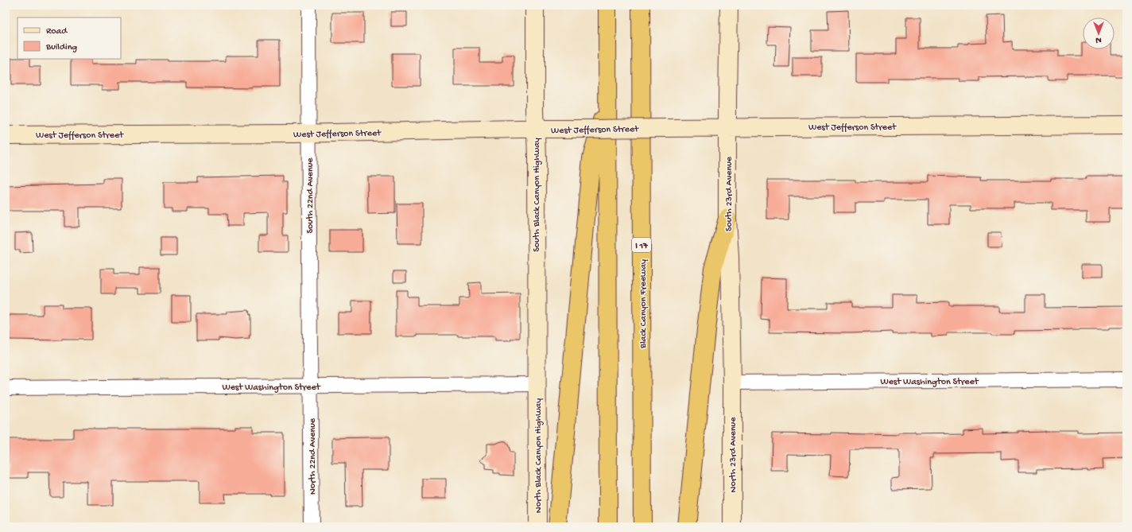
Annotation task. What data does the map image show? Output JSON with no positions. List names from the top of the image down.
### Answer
{
  "streets": {
    "highway": ["I 17", "Black Canyon Freeway"],
    "street": [
      "West Jefferson Street",
      "South 23rd Avenue",
      "South Black Canyon Highway",
      "South 22nd Avenue",
      "West Washington Street",
      "North 23rd Avenue",
      "North Black Canyon Highway",
      "North 22nd Avenue"
    ]
  },
  "crossings": [
    ["West Jefferson Street", "South 23rd Avenue"],
    ["West Jefferson Street", "South Black Canyon Highway"],
    ["West Jefferson Street", "South 22nd Avenue"],
    ["South 23rd Avenue", "West Washington Street"],
    ["South 23rd Avenue", "North 23rd Avenue"],
    ["South Black Canyon Highway", "West Washington Street"],
    ["South Black Canyon Highway", "North Black Canyon Highway"],
    ["South 22nd Avenue", "West Washington Street"],
    ["South 22nd Avenue", "North 22nd Avenue"],
    ["West Washington Street", "North 23rd Avenue"],
    ["West Washington Street", "North Black Canyon Highway"],
    ["West Washington Street", "North 22nd Avenue"]
  ],
  "legend": ["Road", "Building"],
  "north": "bottom"
}
